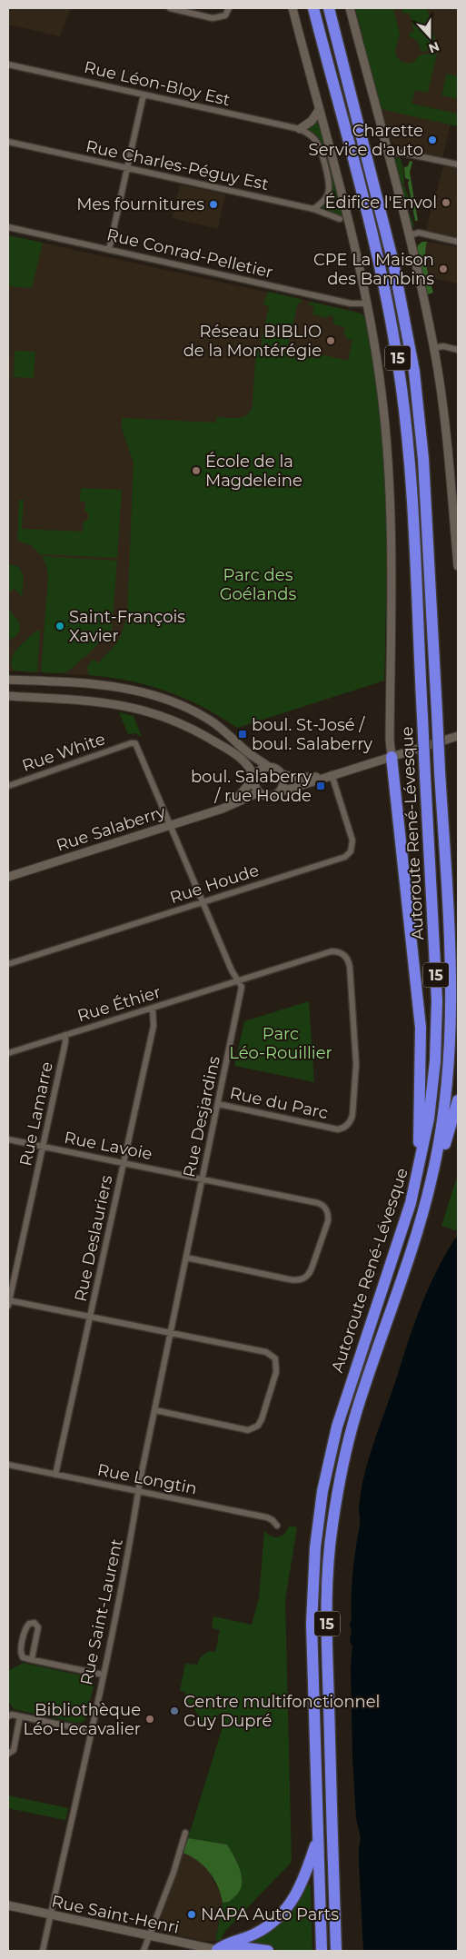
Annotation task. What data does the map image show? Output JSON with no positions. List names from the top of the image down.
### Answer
{
  "streets": {
    "highway": ["15", "Autoroute René-Lévesque"],
    "street": [
      "Rue Léon-Bloy Est",
      "Rue Charles-Péguy Est",
      "Rue Conrad-Pelletier",
      "Rue White",
      "Rue Salaberry",
      "Rue Houde",
      "Rue Éthier",
      "Rue du Parc",
      "Rue Lamarre",
      "Rue Desjardins",
      "Rue Lavoie",
      "Rue Deslauriers",
      "Rue Longtin",
      "Rue Saint-Laurent",
      "Rue Saint-Henri"
    ]
  },
  "crossings": [
    ["Rue White", "Rue Desjardins"],
    ["Rue Salaberry", "Rue Desjardins"],
    ["Rue Houde", "Rue Desjardins"],
    ["Rue Éthier", "Rue du Parc"],
    ["Rue Éthier", "Rue Lamarre"],
    ["Rue Éthier", "Rue Desjardins"],
    ["Rue Éthier", "Rue Deslauriers"],
    ["Rue du Parc", "Rue Desjardins"],
    ["Rue Lamarre", "Rue Lavoie"],
    ["Rue Desjardins", "Rue Lavoie"],
    ["Rue Desjardins", "Rue Longtin"],
    ["Rue Desjardins", "Rue Saint-Laurent"],
    ["Rue Lavoie", "Rue Deslauriers"],
    ["Rue Deslauriers", "Rue Longtin"],
    ["Rue Longtin", "Rue Saint-Laurent"],
    ["Rue Saint-Laurent", "Rue Saint-Henri"]
  ],
  "parks": ["Parc des Goélands", "Parc Léo-Rouillier"],
  "places": {
    "other": [
      "Charette Service d'auto",
      "Édifice l'Envol",
      "Mes fournitures",
      "CPE La Maison des Bambins",
      "Réseau BIBLIO de la Montérégie",
      "École de la Magdeleine",
      "Saint-François Xavier",
      "Centre multifonctionnel Guy Dupré",
      "Bibliothèque Léo-Lecavalier",
      "NAPA Auto Parts"
    ],
    "transit": ["boul. St-José / boul. Salaberry", "boul. Salaberry / rue Houde"]
  },
  "north": "bottom"
}
